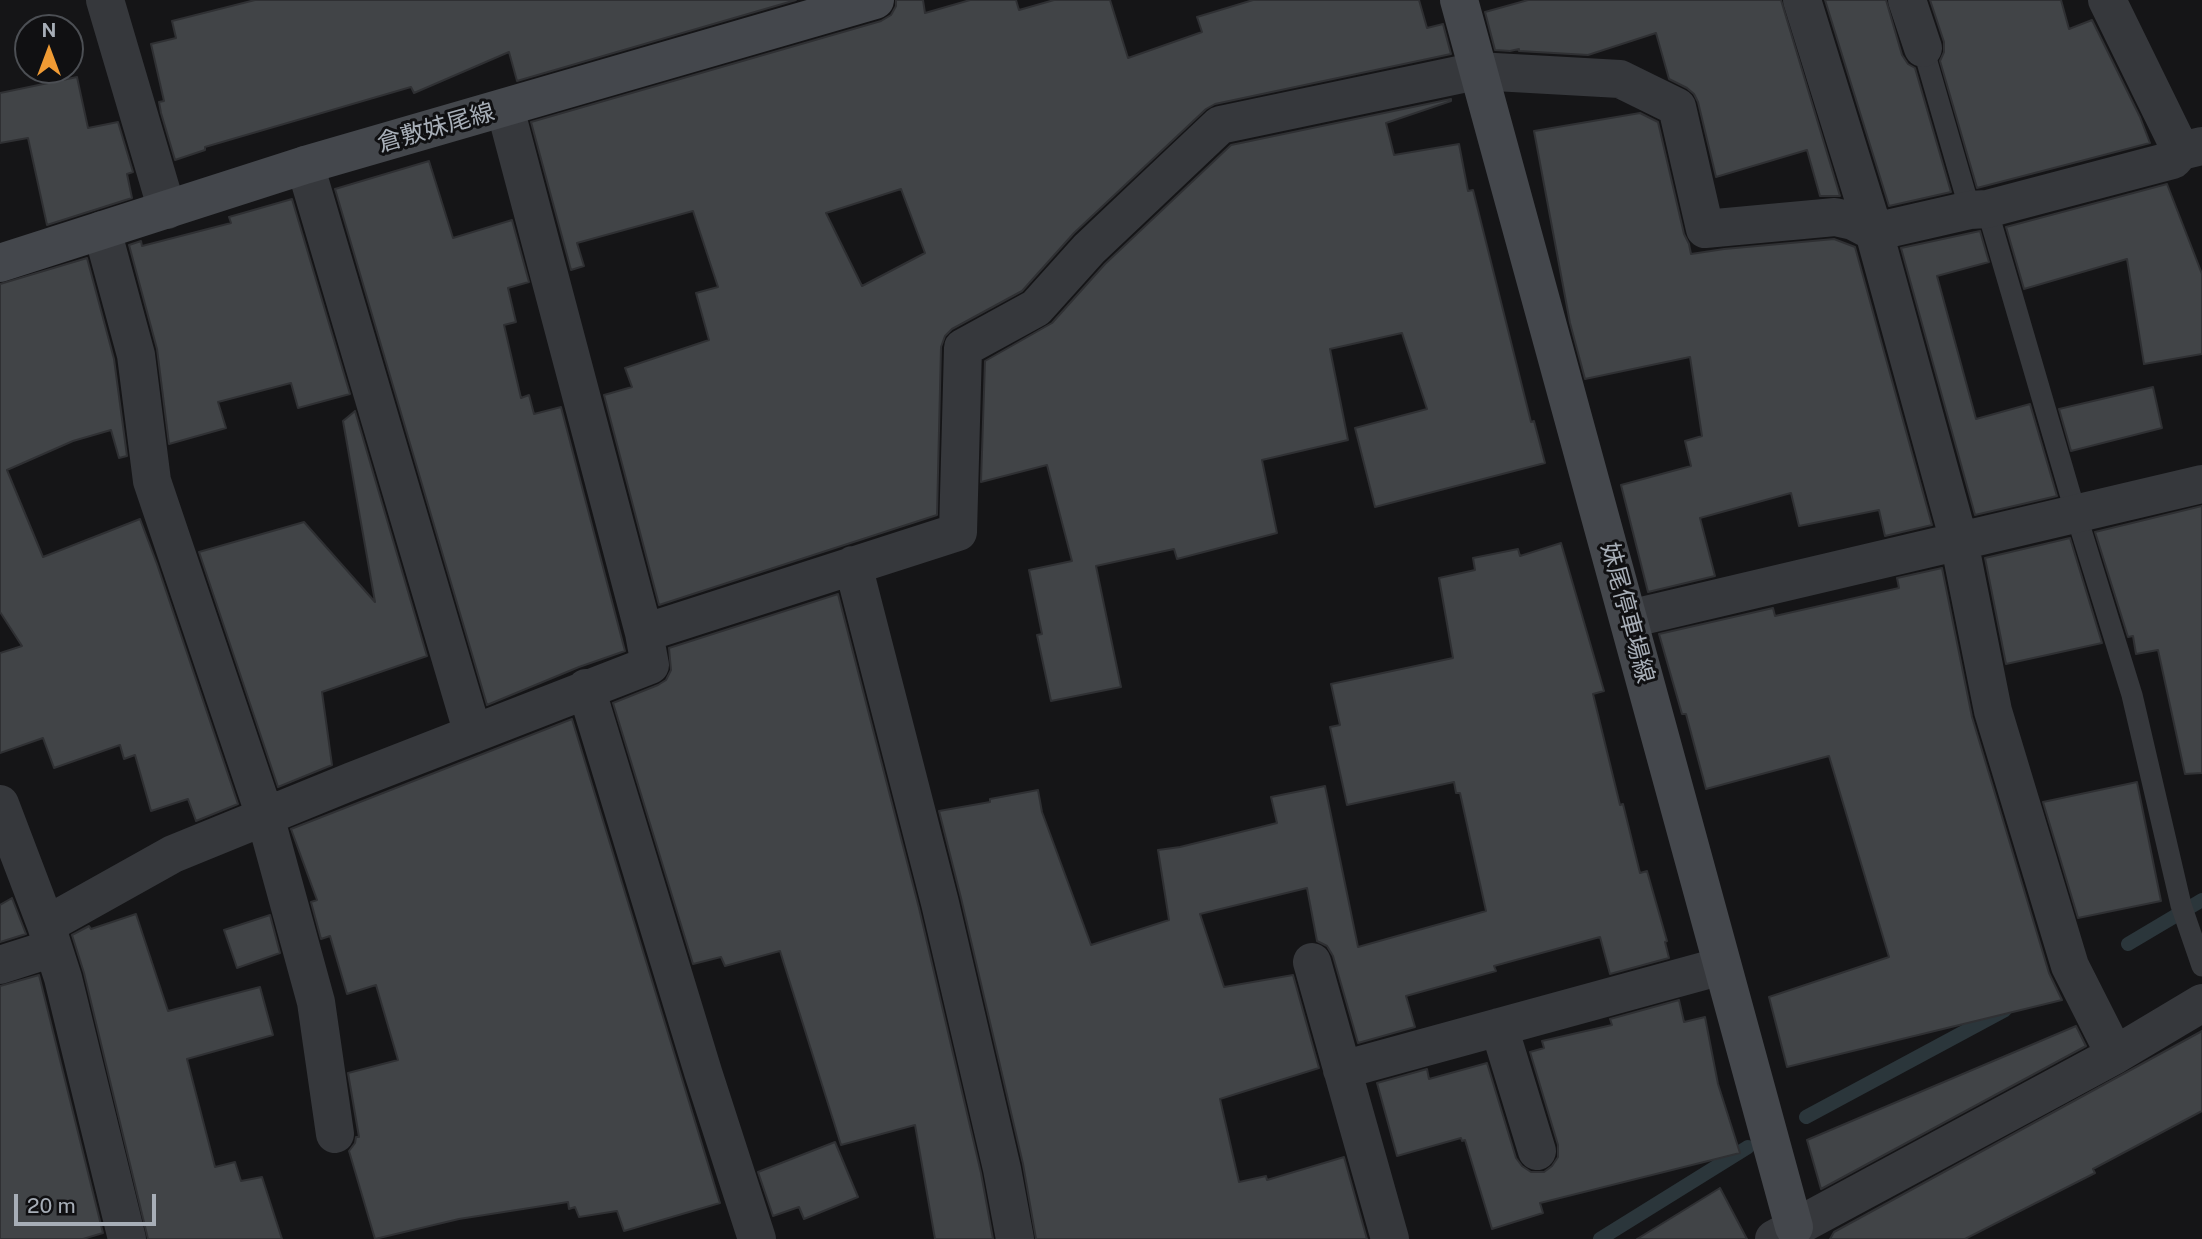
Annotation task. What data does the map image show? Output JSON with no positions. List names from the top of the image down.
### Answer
{
  "streets": {
    "main road": ["倉敷妹尾線", "妹尾停車場線"]
  },
  "scale_bar": "20 m",
  "north": "top"
}
